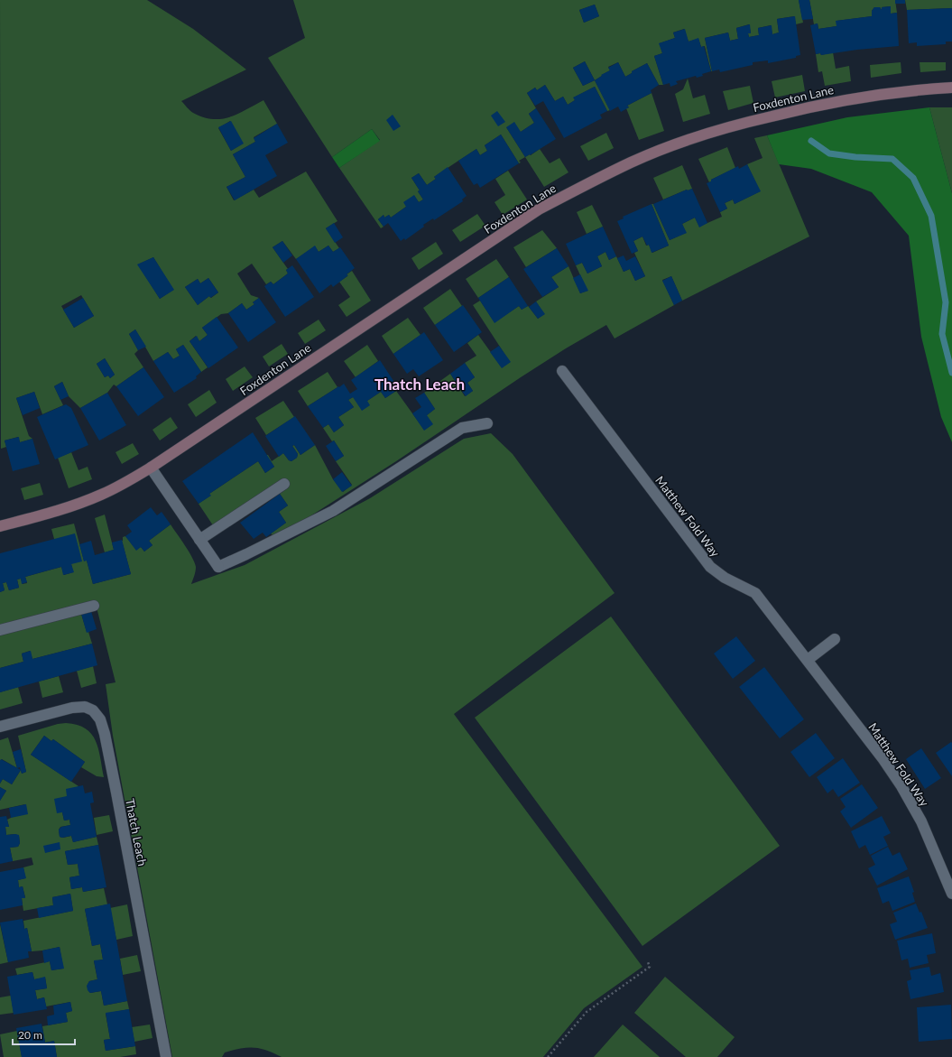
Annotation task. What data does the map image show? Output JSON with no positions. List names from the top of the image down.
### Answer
{
  "streets": {
    "main road": ["Foxdenton Lane"],
    "street": ["Matthew Fold Way", "Thatch Leach"]
  },
  "districts": ["Thatch Leach"],
  "scale_bar": "20 m"
}
